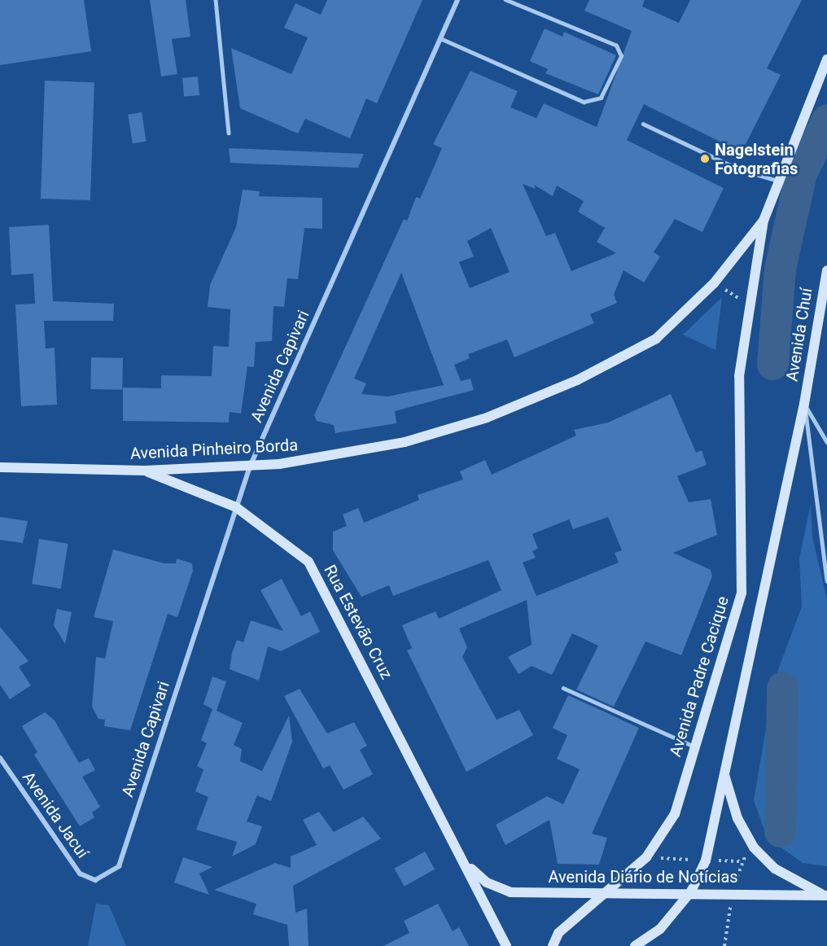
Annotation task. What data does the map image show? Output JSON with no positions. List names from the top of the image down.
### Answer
{
  "streets": {
    "main road": [
      "Avenida Chuí",
      "Avenida Pinheiro Borda",
      "Rua Estevão Cruz",
      "Avenida Padre Cacique",
      "Avenida Diário de Notícias"
    ],
    "street": ["Avenida Capivari", "Avenida Jacuí"]
  },
  "crossings": [
    ["Avenida Capivari", "Avenida Pinheiro Borda"],
    ["Avenida Capivari", "Rua Estevão Cruz"],
    ["Avenida Capivari", "Avenida Jacuí"],
    ["Avenida Pinheiro Borda", "Rua Estevão Cruz"],
    ["Avenida Pinheiro Borda", "Avenida Padre Cacique"],
    ["Rua Estevão Cruz", "Avenida Diário de Notícias"],
    ["Avenida Padre Cacique", "Avenida Diário de Notícias"]
  ],
  "places": ["Nagelstein Fotografias"]
}
